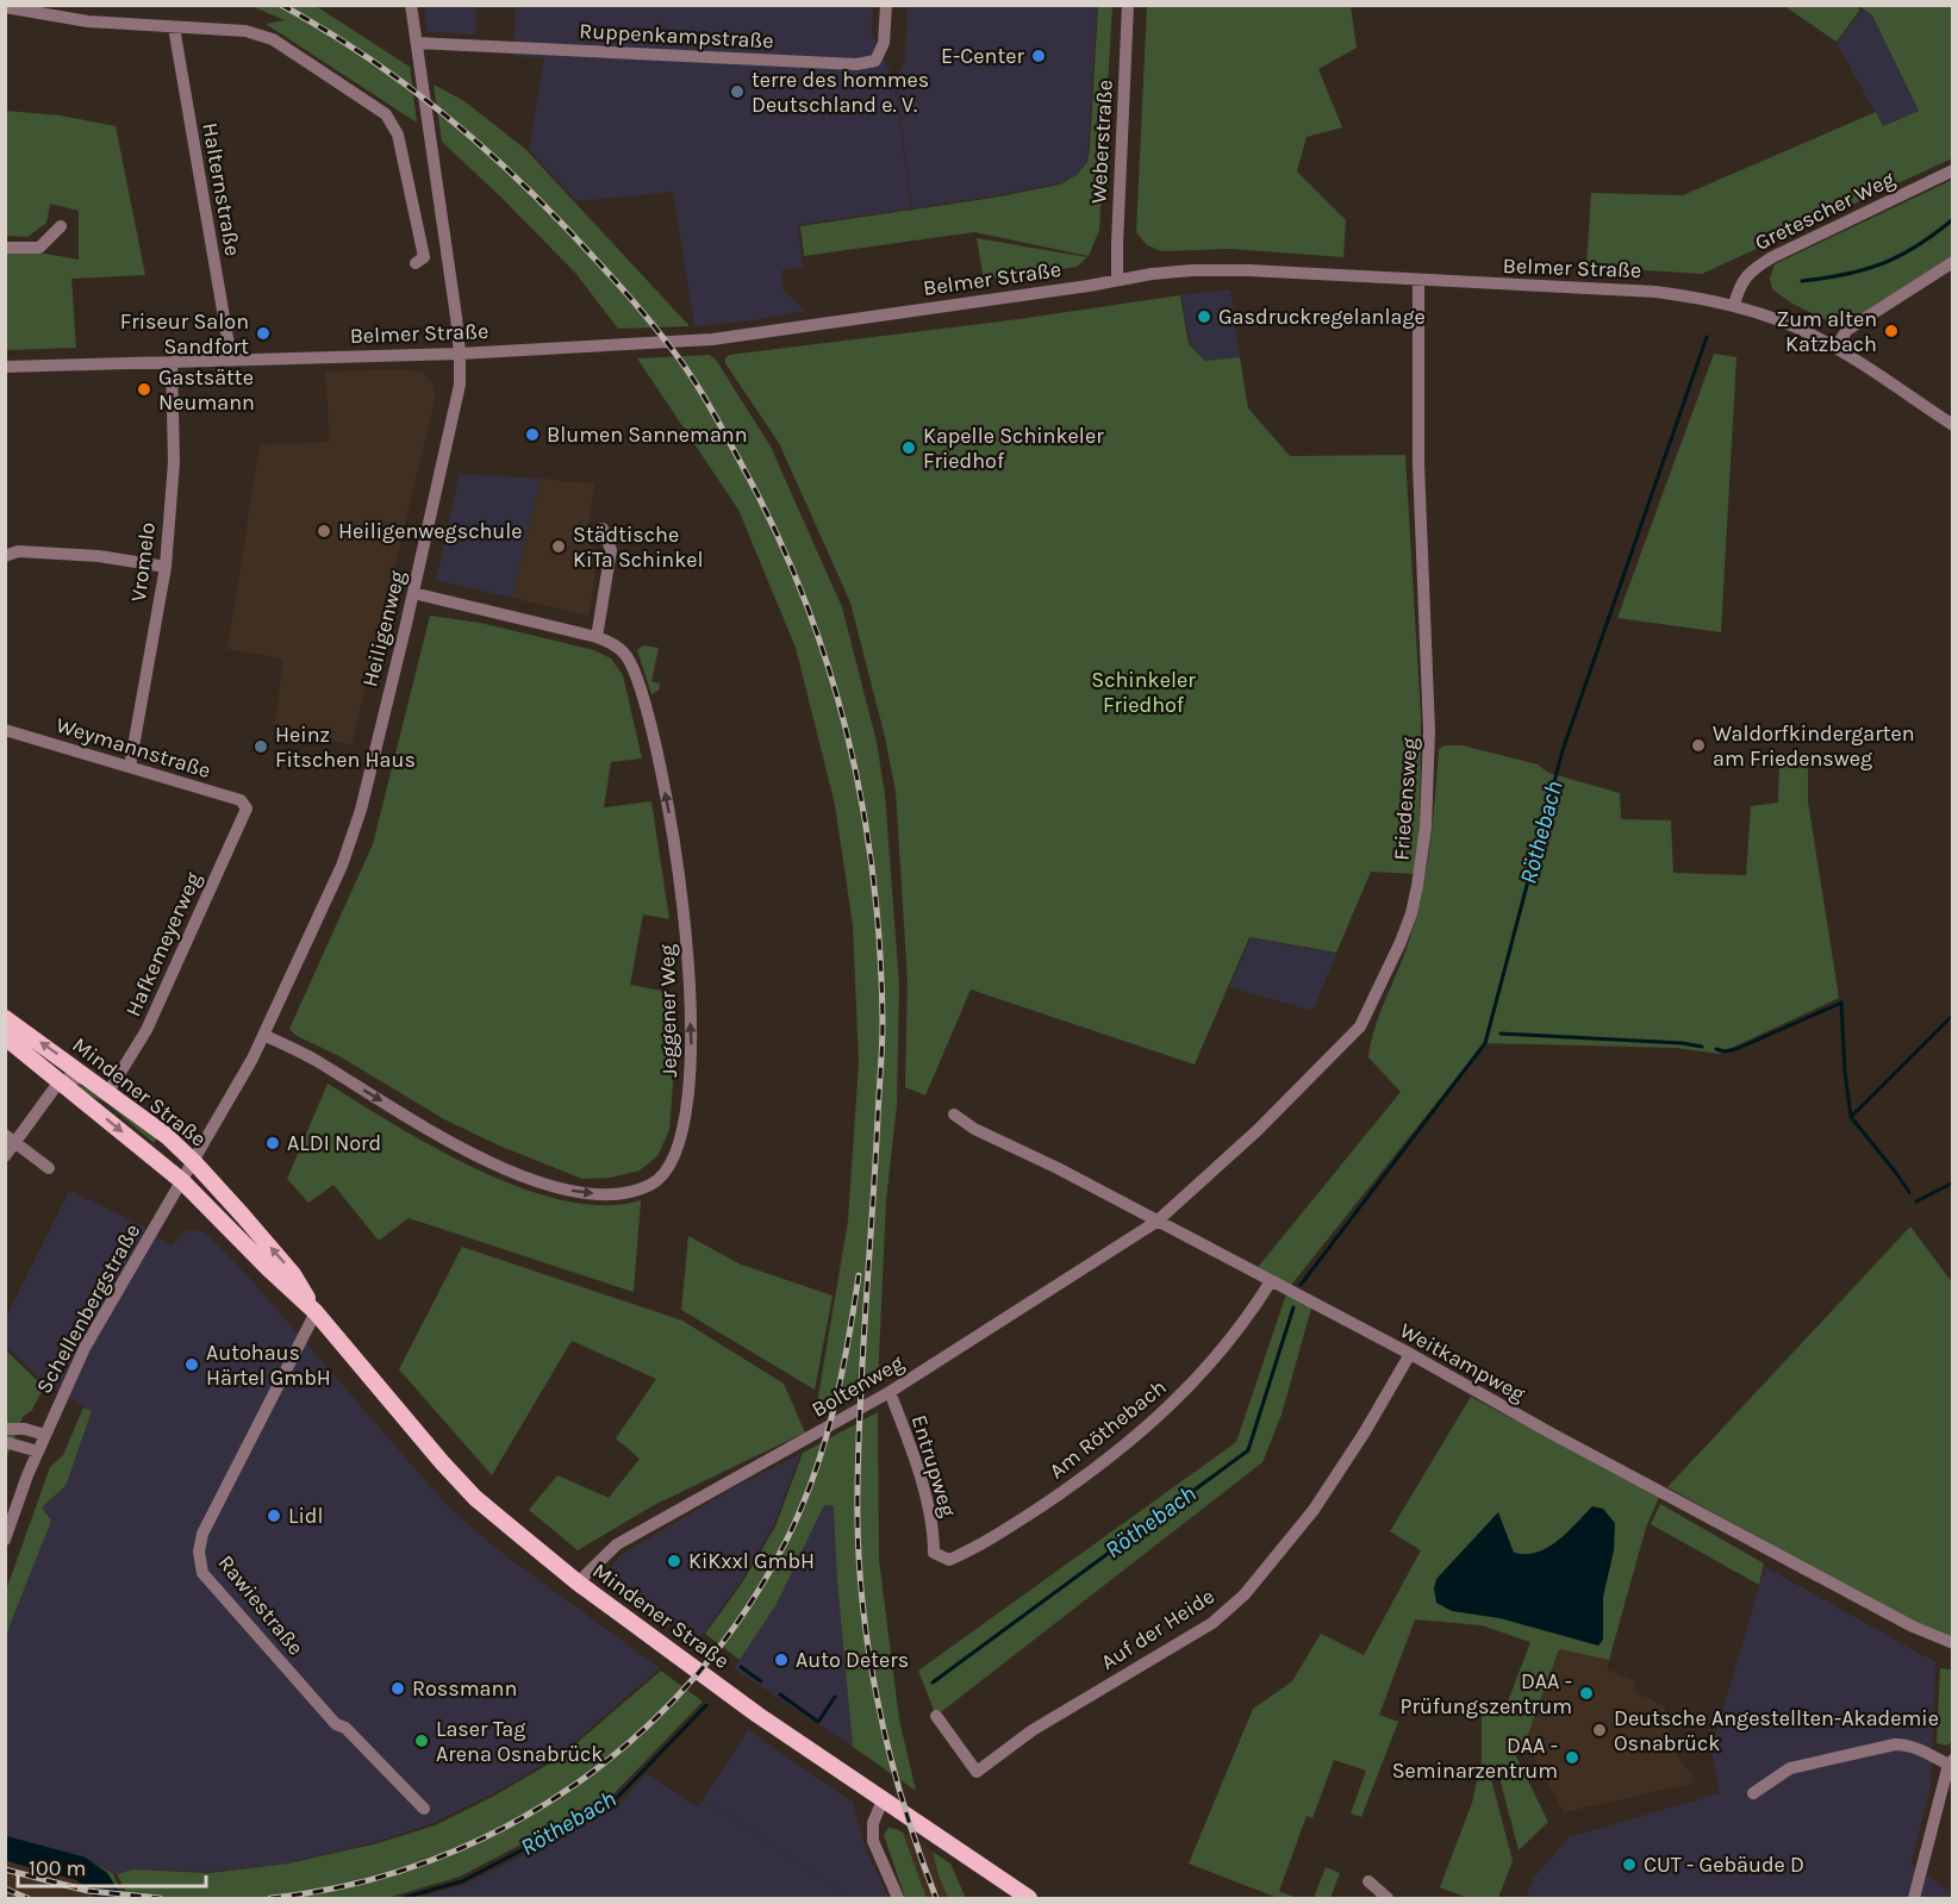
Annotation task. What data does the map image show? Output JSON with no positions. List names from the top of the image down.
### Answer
{
  "streets": {
    "main road": ["Mindener Straße"],
    "street": [
      "Ruppenkampstraße",
      "Weberstraße",
      "Halternstraße",
      "Gretescher Weg",
      "Belmer Straße",
      "Vromelo",
      "Heiligenweg",
      "Weymannstraße",
      "Friedensweg",
      "Hafkemeyerweg",
      "Jeggener Weg",
      "Schellenbergstraße",
      "Weitkampweg",
      "Boltenweg",
      "Am Röthebach",
      "Entrupweg",
      "Rawiestraße",
      "Auf der Heide"
    ]
  },
  "crossings": [
    ["Ruppenkampstraße", "Heiligenweg"],
    ["Weberstraße", "Belmer Straße"],
    ["Halternstraße", "Belmer Straße"],
    ["Gretescher Weg", "Belmer Straße"],
    ["Belmer Straße", "Vromelo"],
    ["Belmer Straße", "Heiligenweg"],
    ["Belmer Straße", "Friedensweg"],
    ["Vromelo", "Weymannstraße"],
    ["Heiligenweg", "Jeggener Weg"],
    ["Heiligenweg", "Mindener Straße"],
    ["Heiligenweg", "Schellenbergstraße"],
    ["Weymannstraße", "Hafkemeyerweg"],
    ["Friedensweg", "Weitkampweg"],
    ["Friedensweg", "Boltenweg"],
    ["Hafkemeyerweg", "Mindener Straße"],
    ["Mindener Straße", "Schellenbergstraße"],
    ["Mindener Straße", "Boltenweg"],
    ["Mindener Straße", "Rawiestraße"],
    ["Weitkampweg", "Boltenweg"],
    ["Weitkampweg", "Am Röthebach"],
    ["Weitkampweg", "Auf der Heide"],
    ["Boltenweg", "Entrupweg"],
    ["Am Röthebach", "Entrupweg"]
  ],
  "water": ["Röthebach"],
  "parks": ["Schinkeler Friedhof"],
  "places": [
    "E-Center",
    "terre des hommes Deutschland e. V.",
    "Gasdruckregelanlage",
    "Zum alten Katzbach",
    "Friseur Salon Sandfort",
    "Gastsätte Neumann",
    "Blumen Sannemann",
    "Kapelle Schinkeler Friedhof",
    "Heiligenwegschule",
    "Städtische KiTa Schinkel",
    "Waldorfkindergarten am Friedensweg",
    "Heinz Fitschen Haus",
    "ALDI Nord",
    "Autohaus Härtel GmbH",
    "Lidl",
    "KiKxxl GmbH",
    "Auto Deters",
    "Rossmann",
    "DAA - Prüfungszentrum",
    "Deutsche Angestellten-Akademie Osnabrück",
    "Laser Tag Arena Osnabrück",
    "DAA - Seminarzentrum",
    "CUT - Gebäude D"
  ],
  "scale_bar": "100 m"
}
